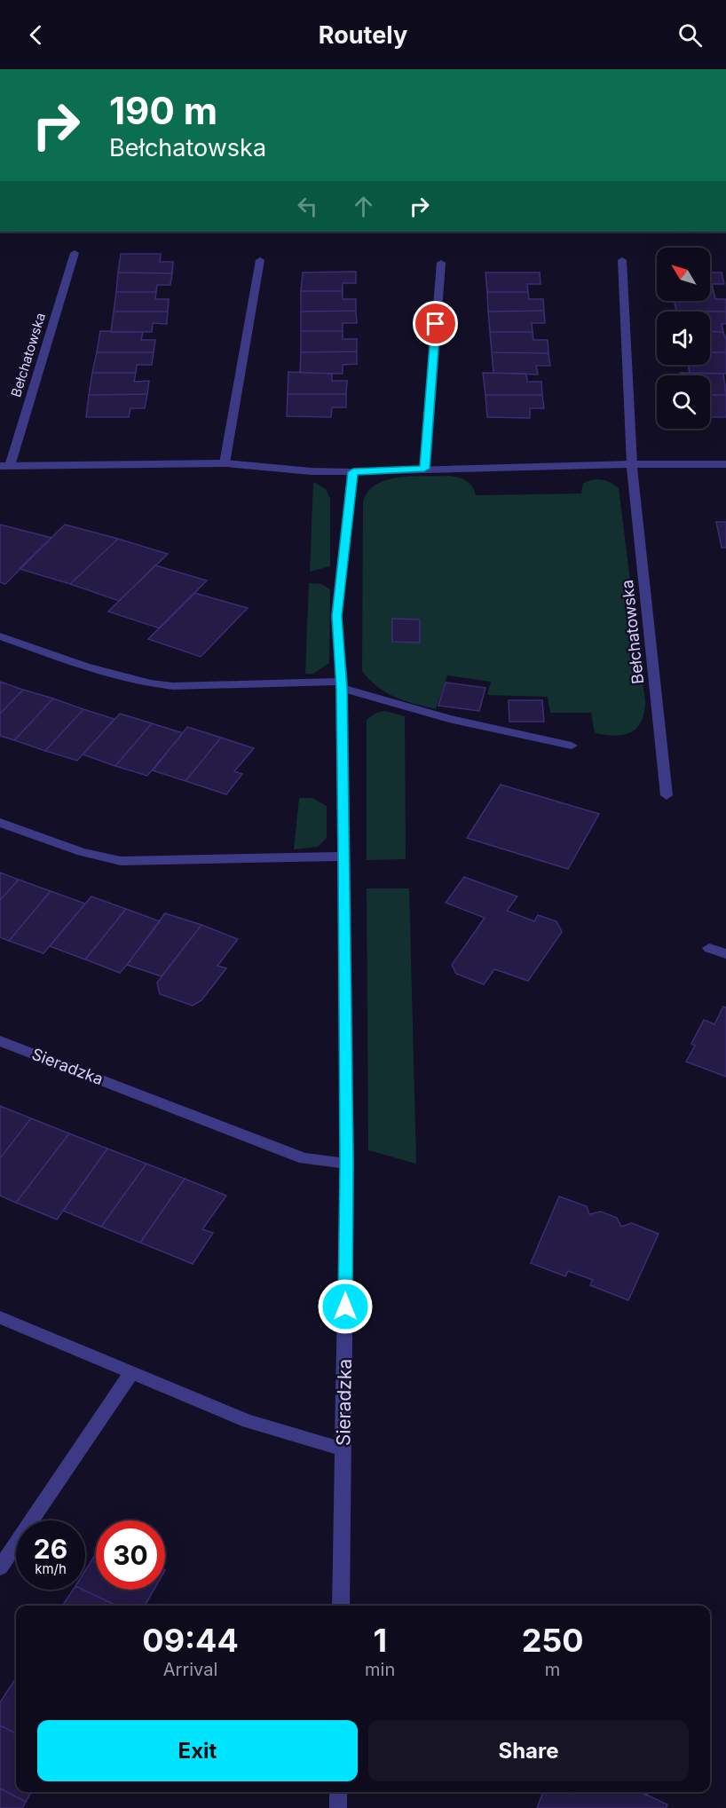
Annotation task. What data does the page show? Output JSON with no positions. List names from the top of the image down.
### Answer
{
  "streets": {
    "street": ["Bełchatowska", "Sieradzka"]
  },
  "crossings": [
    ["Bełchatowska", "Sieradzka"]
  ],
  "north": "top left",
  "page": {
    "header": "Routely",
    "turn": ["190 m", "Bełchatowska"],
    "speed": "26 km/h",
    "limit": "30",
    "eta": [
      "09:44",
      "Arrival",
      "1",
      "min",
      "250",
      "m"
    ],
    "buttons": ["Exit", "Share"]
  }
}
